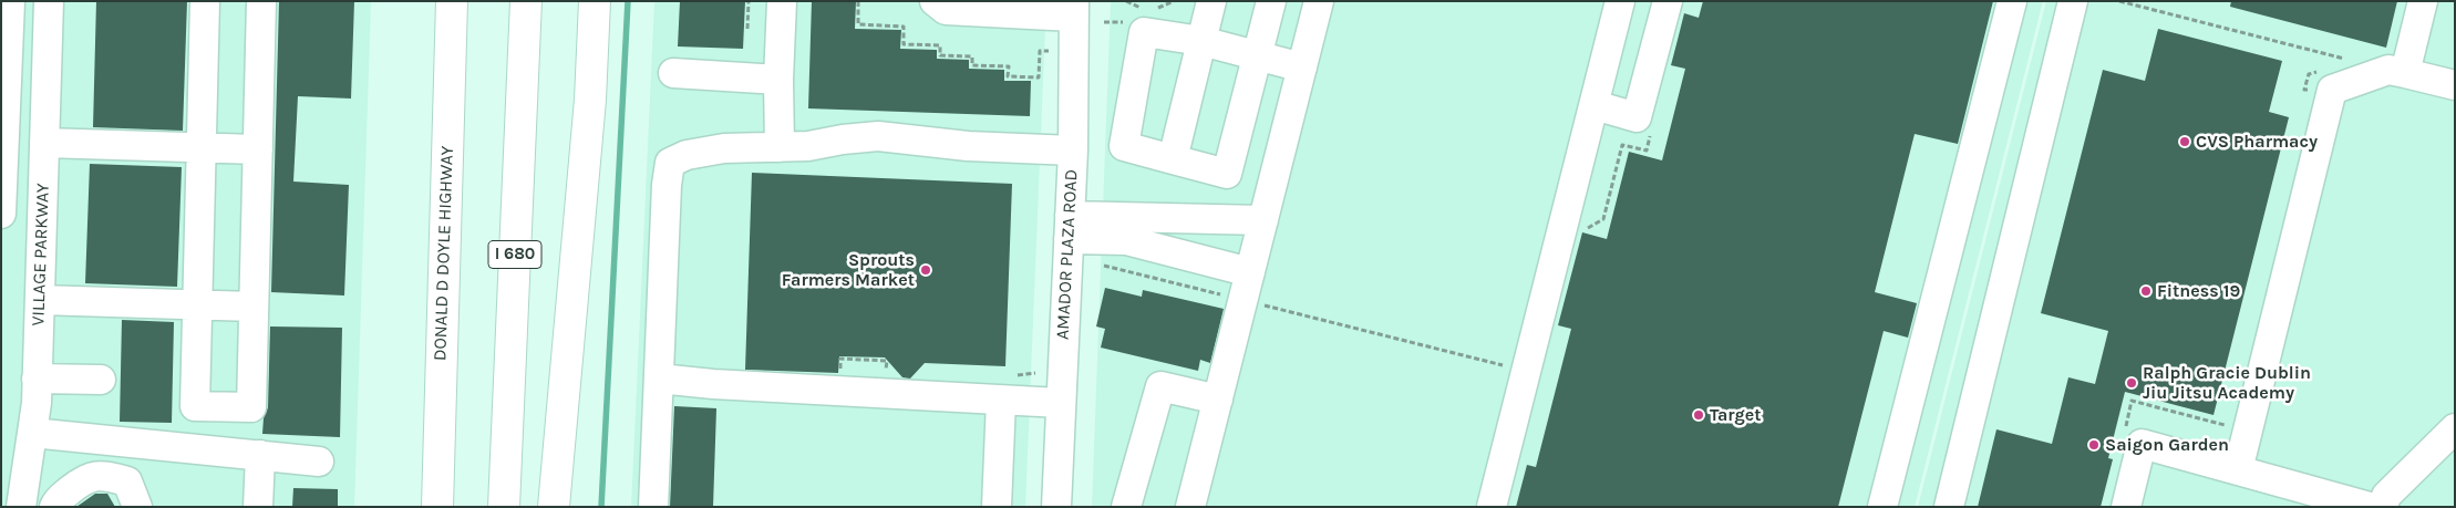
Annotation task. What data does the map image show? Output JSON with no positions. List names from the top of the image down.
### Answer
{
  "streets": {
    "highway": ["DONALD D DOYLE HIGHWAY", "I 680"],
    "street": ["VILLAGE PARKWAY", "AMADOR PLAZA ROAD"]
  },
  "places": [
    "CVS Pharmacy",
    "Sprouts Farmers Market",
    "Fitness 19",
    "Ralph Gracie Dublin Jiu Jitsu Academy",
    "Target",
    "Saigon Garden"
  ]
}
